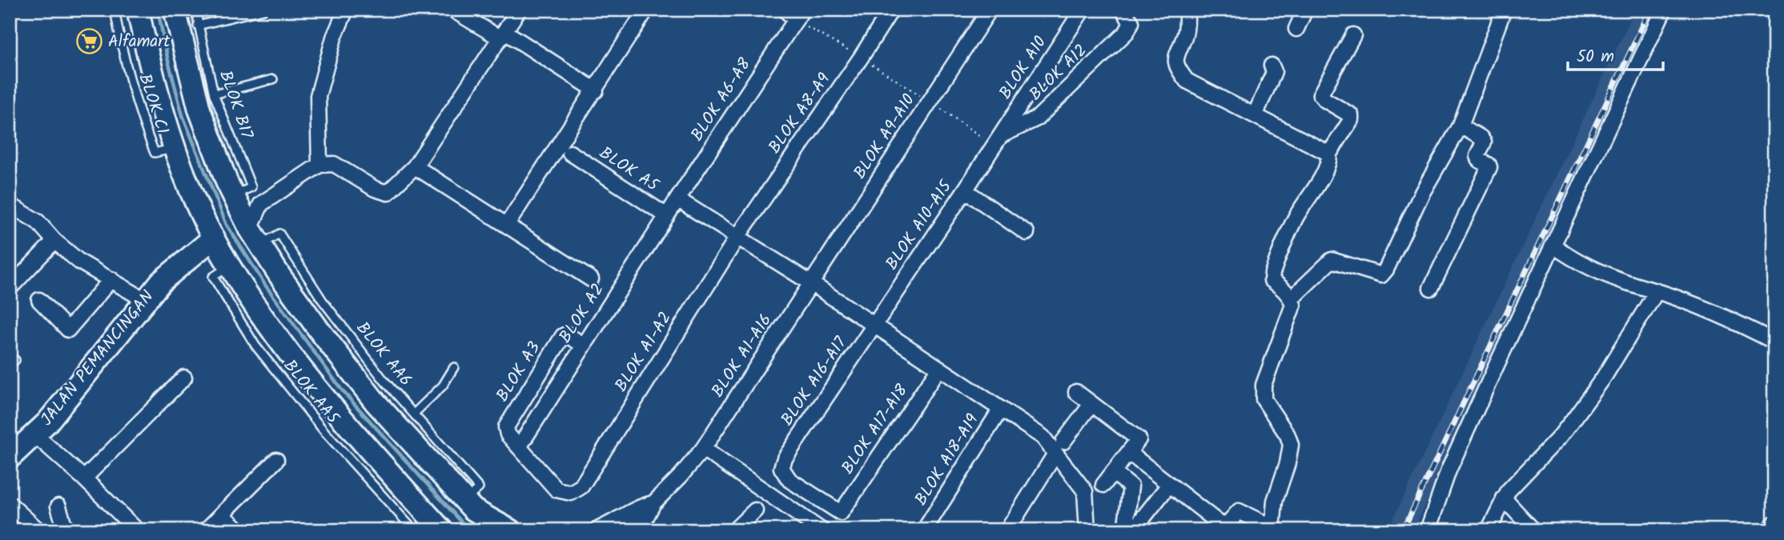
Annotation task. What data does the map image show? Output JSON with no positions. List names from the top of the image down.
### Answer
{
  "streets": {
    "street": [
      "BLOK A10",
      "BLOK A12",
      "BLOK A6-A8",
      "BLOK A8-A9",
      "BLOK A9-A10",
      "BLOK A5",
      "BLOK A10-A15",
      "BLOK A2",
      "BLOK A1-A2",
      "BLOK A1-A16",
      "JALAN PEMANCINGAN",
      "BLOK A3",
      "BLOK A16-A17",
      "BLOK A17-A18",
      "BLOK A18-A19"
    ],
    "lane": [
      "BLOK C1",
      "BLOK B17",
      "BLOK AA6",
      "BLOK AA5"
    ]
  },
  "crossings": [
    ["BLOK A10", "BLOK A12"],
    ["BLOK A10", "BLOK A10-A15"],
    ["BLOK A12", "BLOK A10-A15"],
    ["BLOK A6-A8", "BLOK A2"],
    ["BLOK A8-A9", "BLOK A1-A2"],
    ["BLOK A9-A10", "BLOK A1-A16"],
    ["BLOK A5", "BLOK A2"],
    ["BLOK A10-A15", "BLOK A16-A17"],
    ["BLOK A2", "BLOK A1-A2"],
    ["BLOK A2", "BLOK A3"],
    ["BLOK A1-A2", "BLOK A3"],
    ["BLOK A16-A17", "BLOK A17-A18"]
  ],
  "places": {
    "supermarket": ["Alfamart"]
  },
  "scale_bar": "50 m"
}
